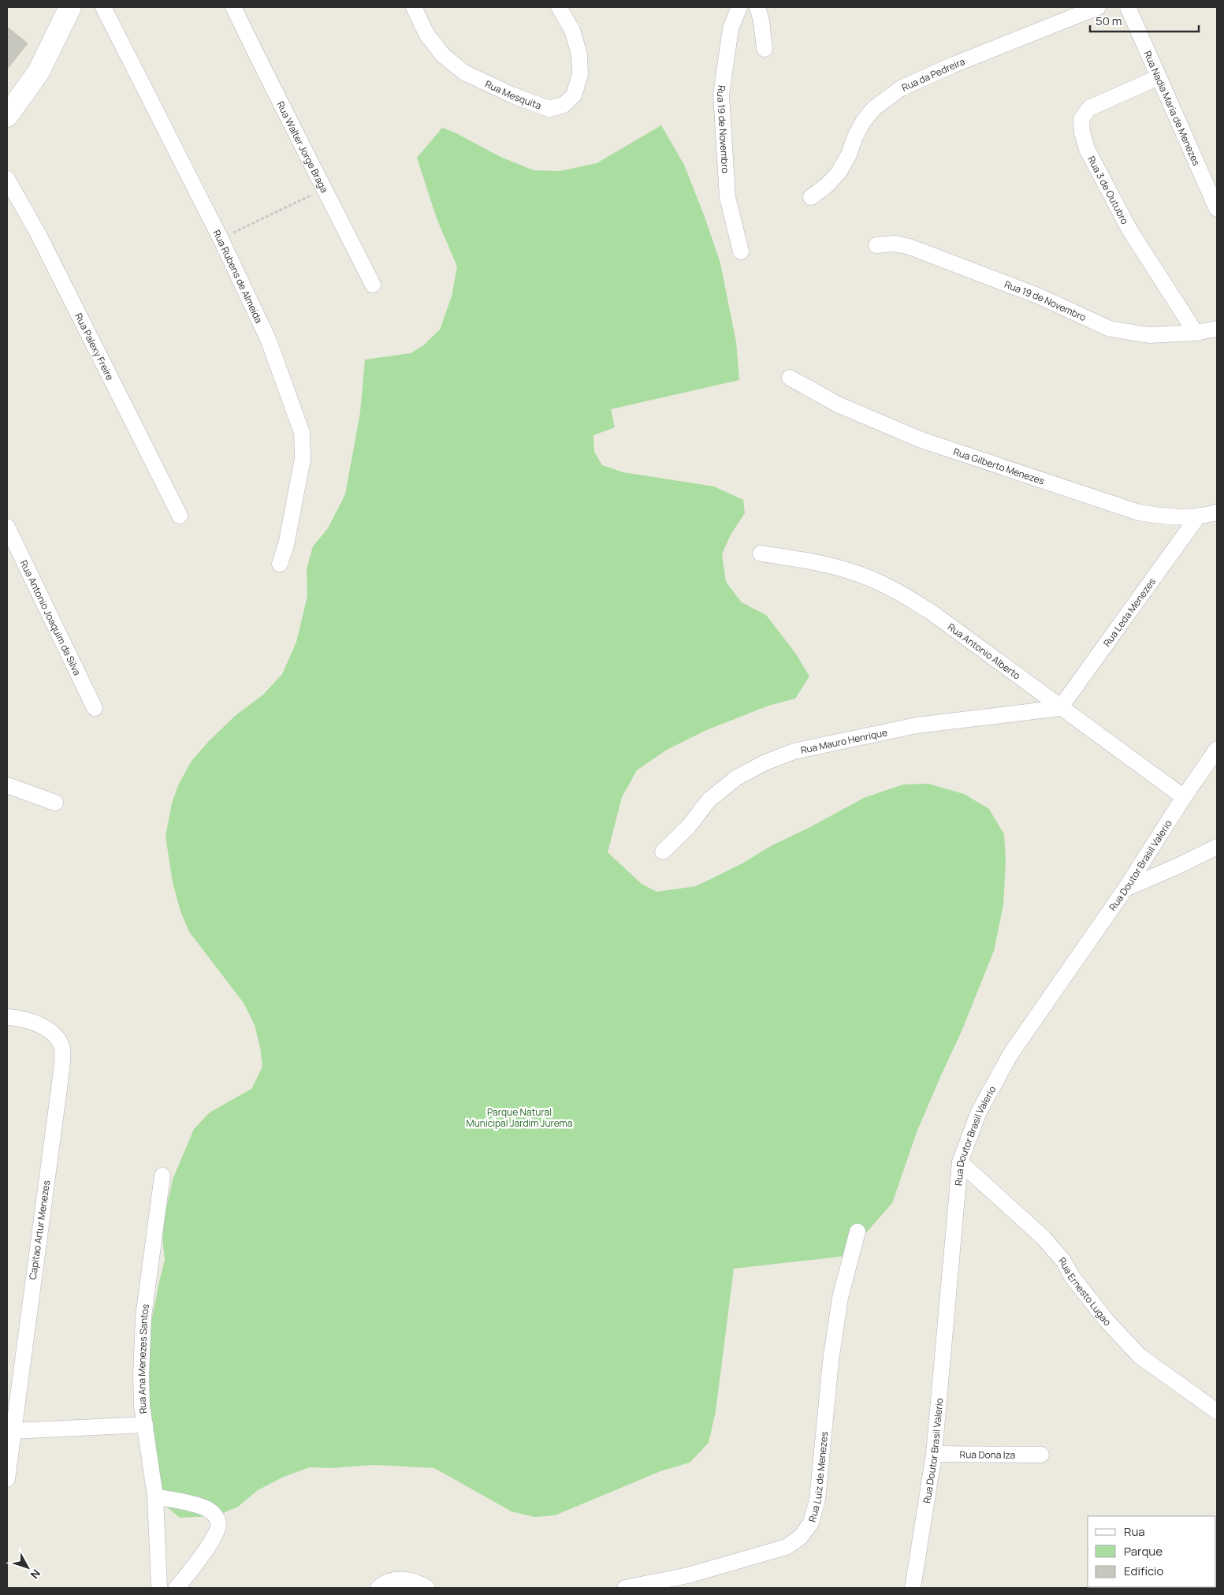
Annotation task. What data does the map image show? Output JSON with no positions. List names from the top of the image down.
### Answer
{
  "streets": {
    "street": [
      "Rua da Pedreira",
      "Rua Mesquita",
      "Rua Nadia Maria de Menezes",
      "Rua 19 de Novembro",
      "Rua Walter Jorge Braga",
      "Rua 3 de Outubro",
      "Rua Rubens de Almeida",
      "Rua Palexy Freire",
      "Rua Gilberto Menezes",
      "Rua Leda Menezes",
      "Rua Antonio Joaquim da Silva",
      "Rua Antonio Alberto",
      "Rua Mauro Henrique",
      "Rua Doutor Brasil Valerio",
      "Capitao Artur Menezes",
      "Rua Ernesto Lugao",
      "Rua Ana Menezes Santos",
      "Rua Dona Iza",
      "Rua Luiz de Menezes"
    ]
  },
  "crossings": [
    ["Rua Nadia Maria de Menezes", "Rua 3 de Outubro"],
    ["Rua 19 de Novembro", "Rua 3 de Outubro"],
    ["Rua Gilberto Menezes", "Rua Leda Menezes"],
    ["Rua Leda Menezes", "Rua Antonio Alberto"],
    ["Rua Leda Menezes", "Rua Mauro Henrique"],
    ["Rua Antonio Alberto", "Rua Mauro Henrique"],
    ["Rua Antonio Alberto", "Rua Doutor Brasil Valerio"],
    ["Rua Doutor Brasil Valerio", "Rua Ernesto Lugao"],
    ["Rua Doutor Brasil Valerio", "Rua Dona Iza"]
  ],
  "parks": ["Parque Natural Municipal Jardim Jurema"],
  "legend": ["Rua", "Parque", "Edifício"],
  "scale_bar": "50 m",
  "north": "bottom right"
}
